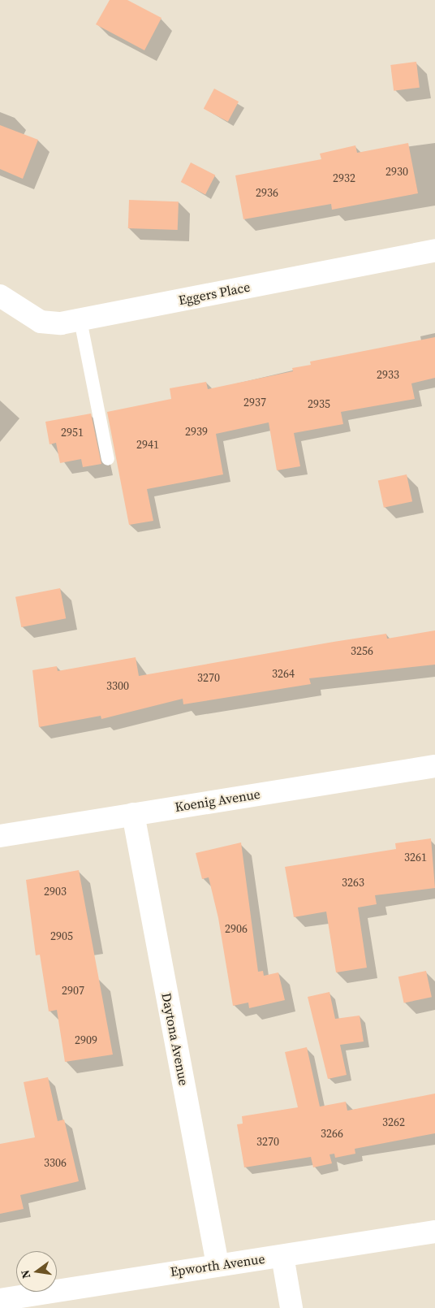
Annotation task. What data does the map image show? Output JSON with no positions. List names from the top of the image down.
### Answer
{
  "streets": {
    "street": [
      "Eggers Place",
      "Koenig Avenue",
      "Daytona Avenue",
      "Epworth Avenue"
    ]
  },
  "crossings": [
    ["Koenig Avenue", "Daytona Avenue"],
    ["Daytona Avenue", "Epworth Avenue"]
  ],
  "house_numbers": [
    "2930",
    "2932",
    "2936",
    "2933",
    "2937",
    "2935",
    "2939",
    "2951",
    "2941",
    "3256",
    "3264",
    "3270",
    "3300",
    "3261",
    "3263",
    "2903",
    "2906",
    "2905",
    "2907",
    "2909",
    "3262",
    "3266",
    "3270",
    "3306"
  ],
  "north": "left"
}
